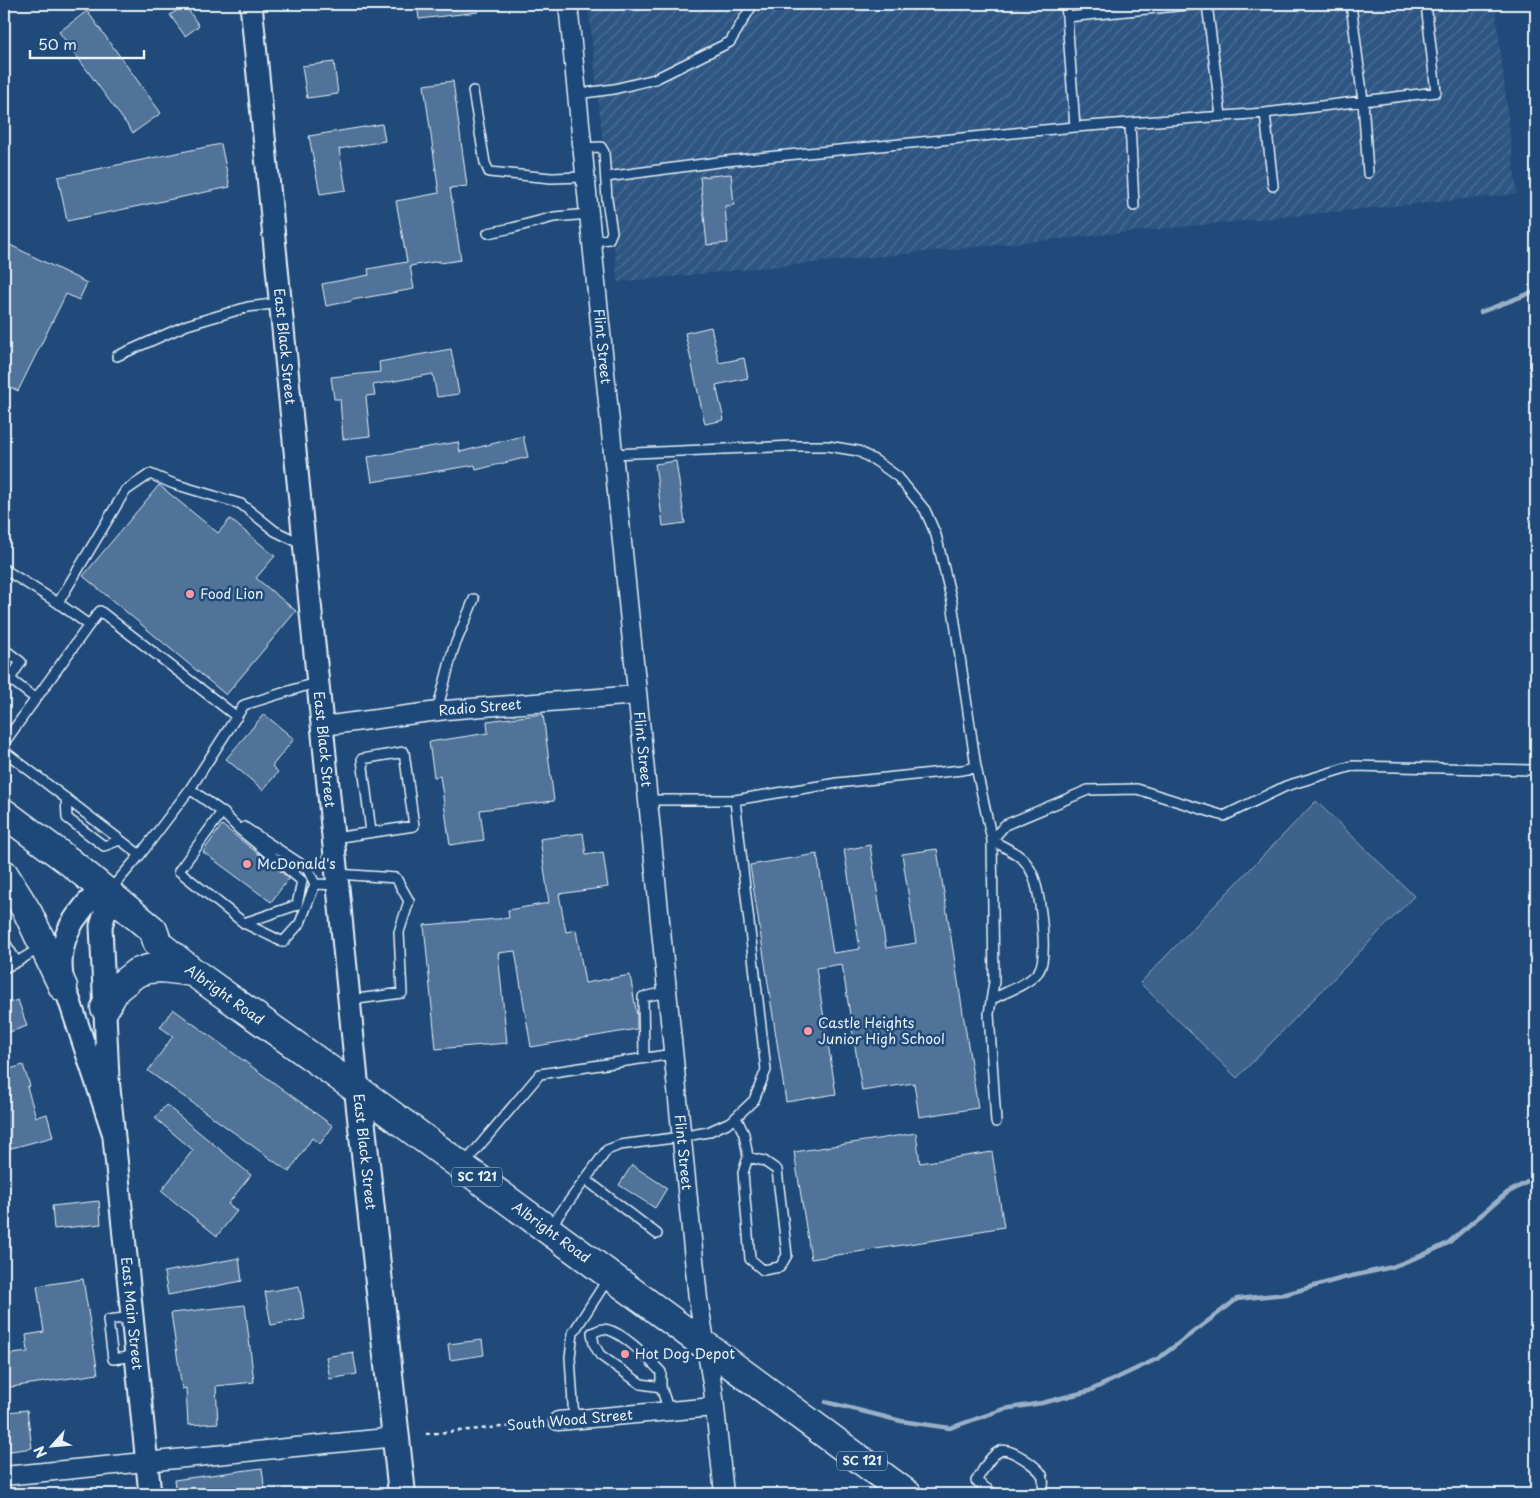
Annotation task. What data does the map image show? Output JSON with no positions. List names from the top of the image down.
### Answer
{
  "streets": {
    "highway": ["Albright Road", "SC 121"],
    "main road": ["East Black Street"],
    "street": [
      "Flint Street",
      "Radio Street",
      "East Main Street",
      "South Wood Street"
    ]
  },
  "crossings": [
    ["East Black Street", "Radio Street"],
    ["East Black Street", "Albright Road"],
    ["Flint Street", "Radio Street"],
    ["Flint Street", "Albright Road"],
    ["Flint Street", "South Wood Street"],
    ["Albright Road", "East Main Street"]
  ],
  "places": [
    "Food Lion",
    "McDonald's",
    "Castle Heights Junior High School",
    "Hot Dog Depot"
  ],
  "scale_bar": "50 m",
  "north": "bottom left"
}
